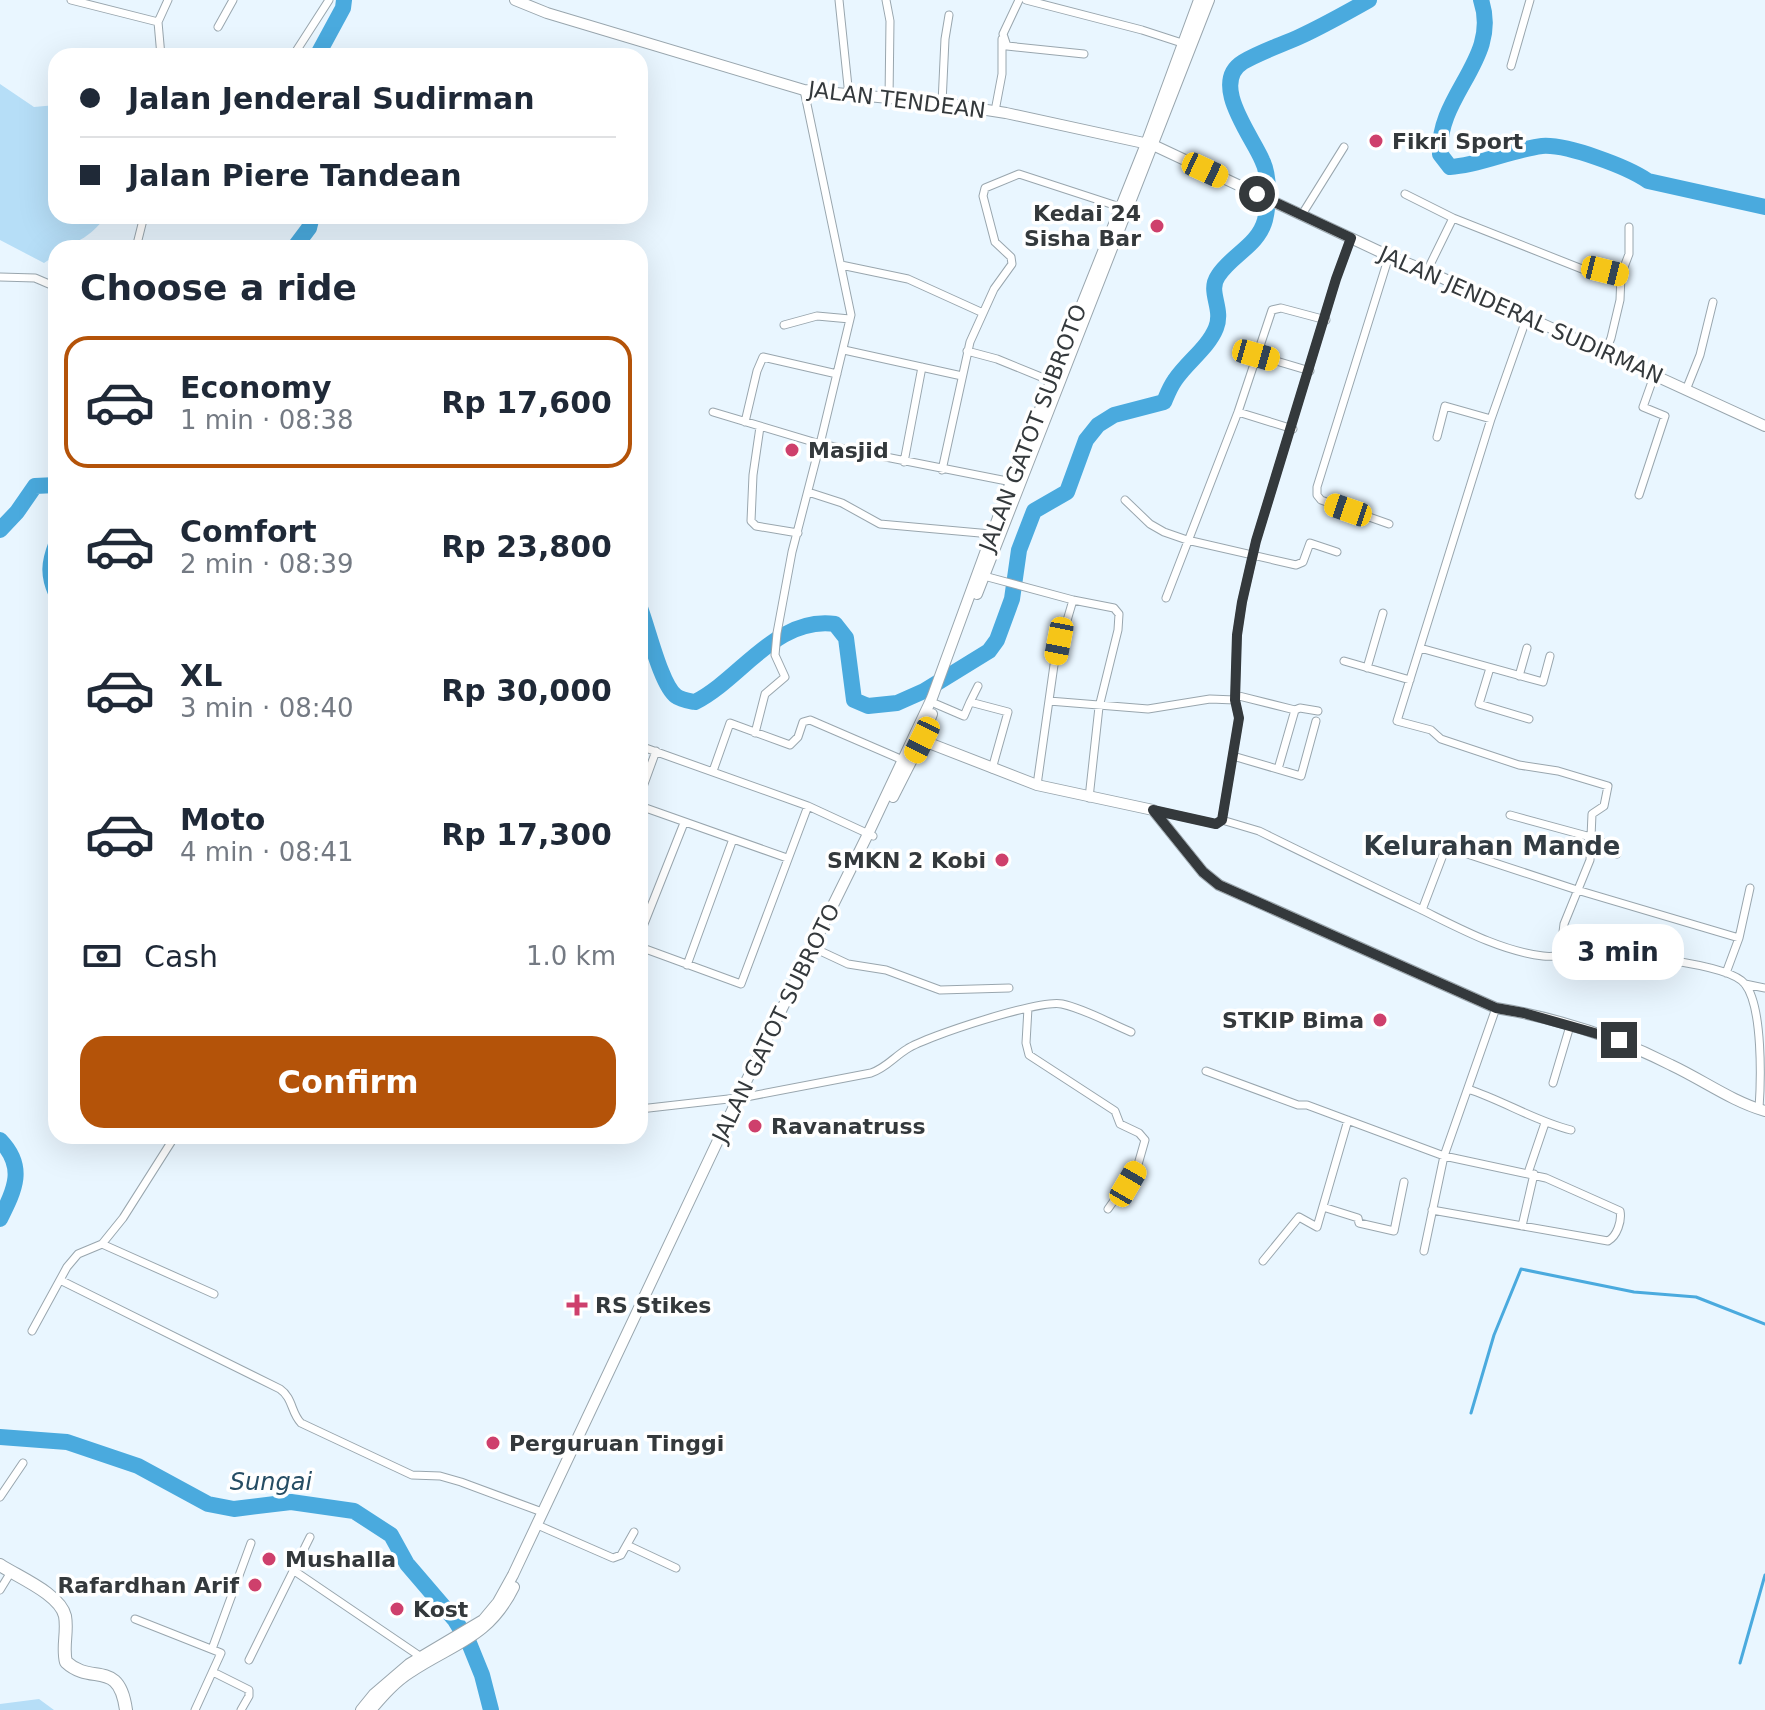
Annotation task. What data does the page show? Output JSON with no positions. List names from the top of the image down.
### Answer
{
  "streets": {
    "street": ["JALAN TENDEAN", "JALAN JENDERAL SUDIRMAN", "JALAN GATOT SUBROTO"]
  },
  "crossings": [
    ["JALAN TENDEAN", "JALAN JENDERAL SUDIRMAN"],
    ["JALAN TENDEAN", "JALAN GATOT SUBROTO"],
    ["JALAN JENDERAL SUDIRMAN", "JALAN GATOT SUBROTO"]
  ],
  "districts": ["Kelurahan Mande"],
  "water": ["Sungai"],
  "places": {
    "other": [
      "Fikri Sport",
      "Kedai 24 Sisha Bar",
      "Masjid",
      "SMKN 2 Kobi",
      "STKIP Bima",
      "Ravanatruss",
      "Perguruan Tinggi",
      "Mushalla",
      "Rafardhan Arif",
      "Kost"
    ],
    "health": ["RS Stikes"]
  },
  "page": {
    "banner": ["Jalan Jenderal Sudirman", "Jalan Piere Tandean"],
    "heading": "Choose a ride",
    "list": [
      {
        "name": "Economy",
        "note": "1 min · 08:38",
        "value": "Rp 17,600"
      },
      {
        "name": "Comfort",
        "note": "2 min · 08:39",
        "value": "Rp 23,800"
      },
      {
        "name": "XL",
        "note": "3 min · 08:40",
        "value": "Rp 30,000"
      },
      {
        "name": "Moto",
        "note": "4 min · 08:41",
        "value": "Rp 17,300"
      }
    ],
    "pay": ["Cash", "1.0 km"],
    "bubble": "3 min",
    "buttons": "Confirm"
  }
}
